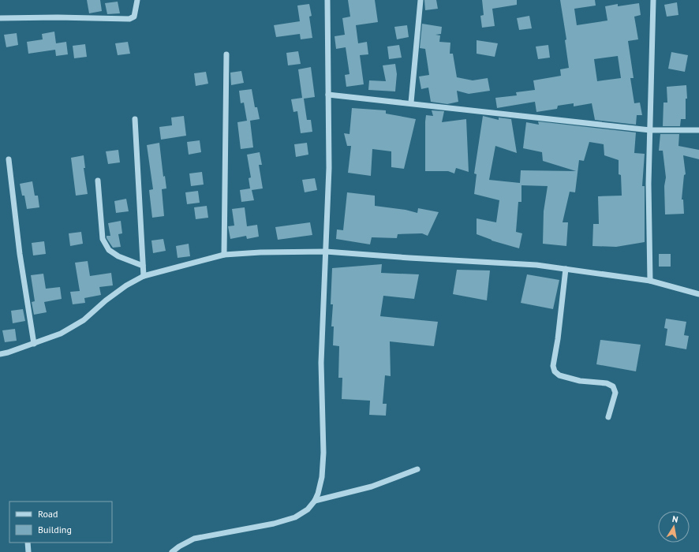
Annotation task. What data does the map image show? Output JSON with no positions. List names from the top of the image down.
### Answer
{
  "legend": ["Road", "Building"],
  "north": "top"
}
